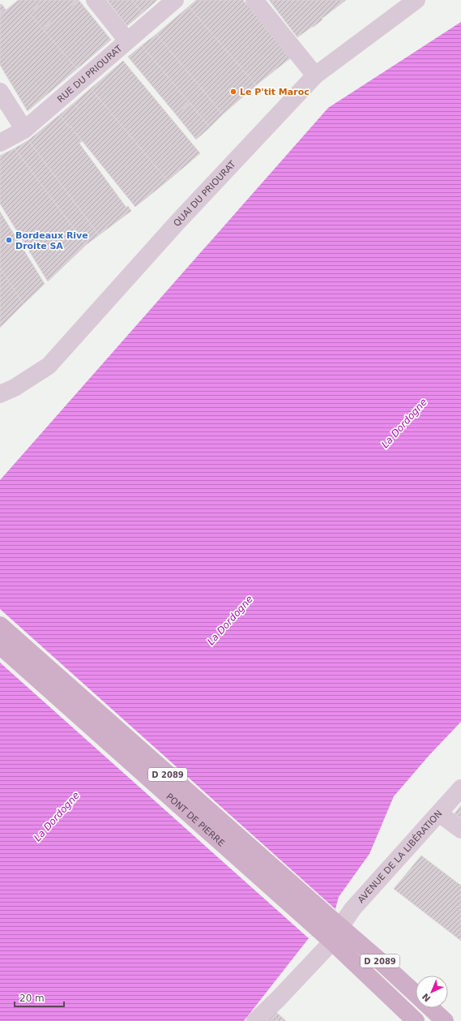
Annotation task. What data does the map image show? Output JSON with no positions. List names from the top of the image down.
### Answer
{
  "streets": {
    "main road": ["D 2089", "PONT DE PIERRE"],
    "street": ["RUE DU PRIOURAT", "QUAI DU PRIOURAT", "AVENUE DE LA LIBÉRATION"]
  },
  "crossings": [
    ["D 2089", "PONT DE PIERRE"],
    ["D 2089", "AVENUE DE LA LIBÉRATION"],
    ["PONT DE PIERRE", "AVENUE DE LA LIBÉRATION"]
  ],
  "water": ["La Dordogne"],
  "places": ["Le P'tit Maroc", "Bordeaux Rive Droite SA"],
  "scale_bar": "20 m",
  "north": "bottom left"
}
